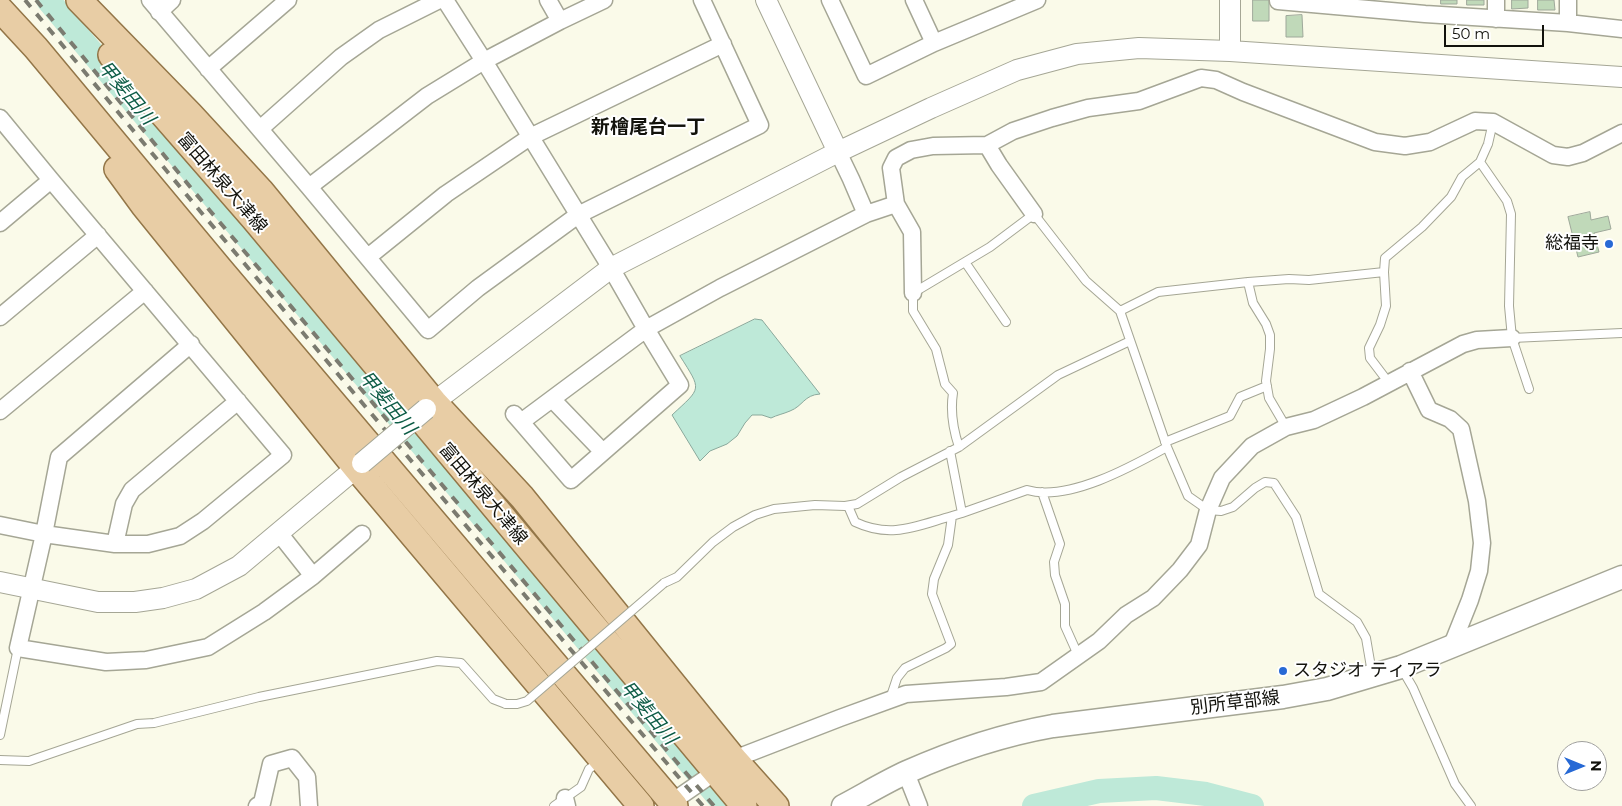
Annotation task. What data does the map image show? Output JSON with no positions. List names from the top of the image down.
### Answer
{
  "streets": {
    "main road": ["富田林泉大津線", "別所草部線"]
  },
  "districts": ["新檜尾台一丁"],
  "water": ["甲斐田川"],
  "places": ["総福寺", "スタジオ ティアラ"],
  "scale_bar": "50 m",
  "north": "right"
}
